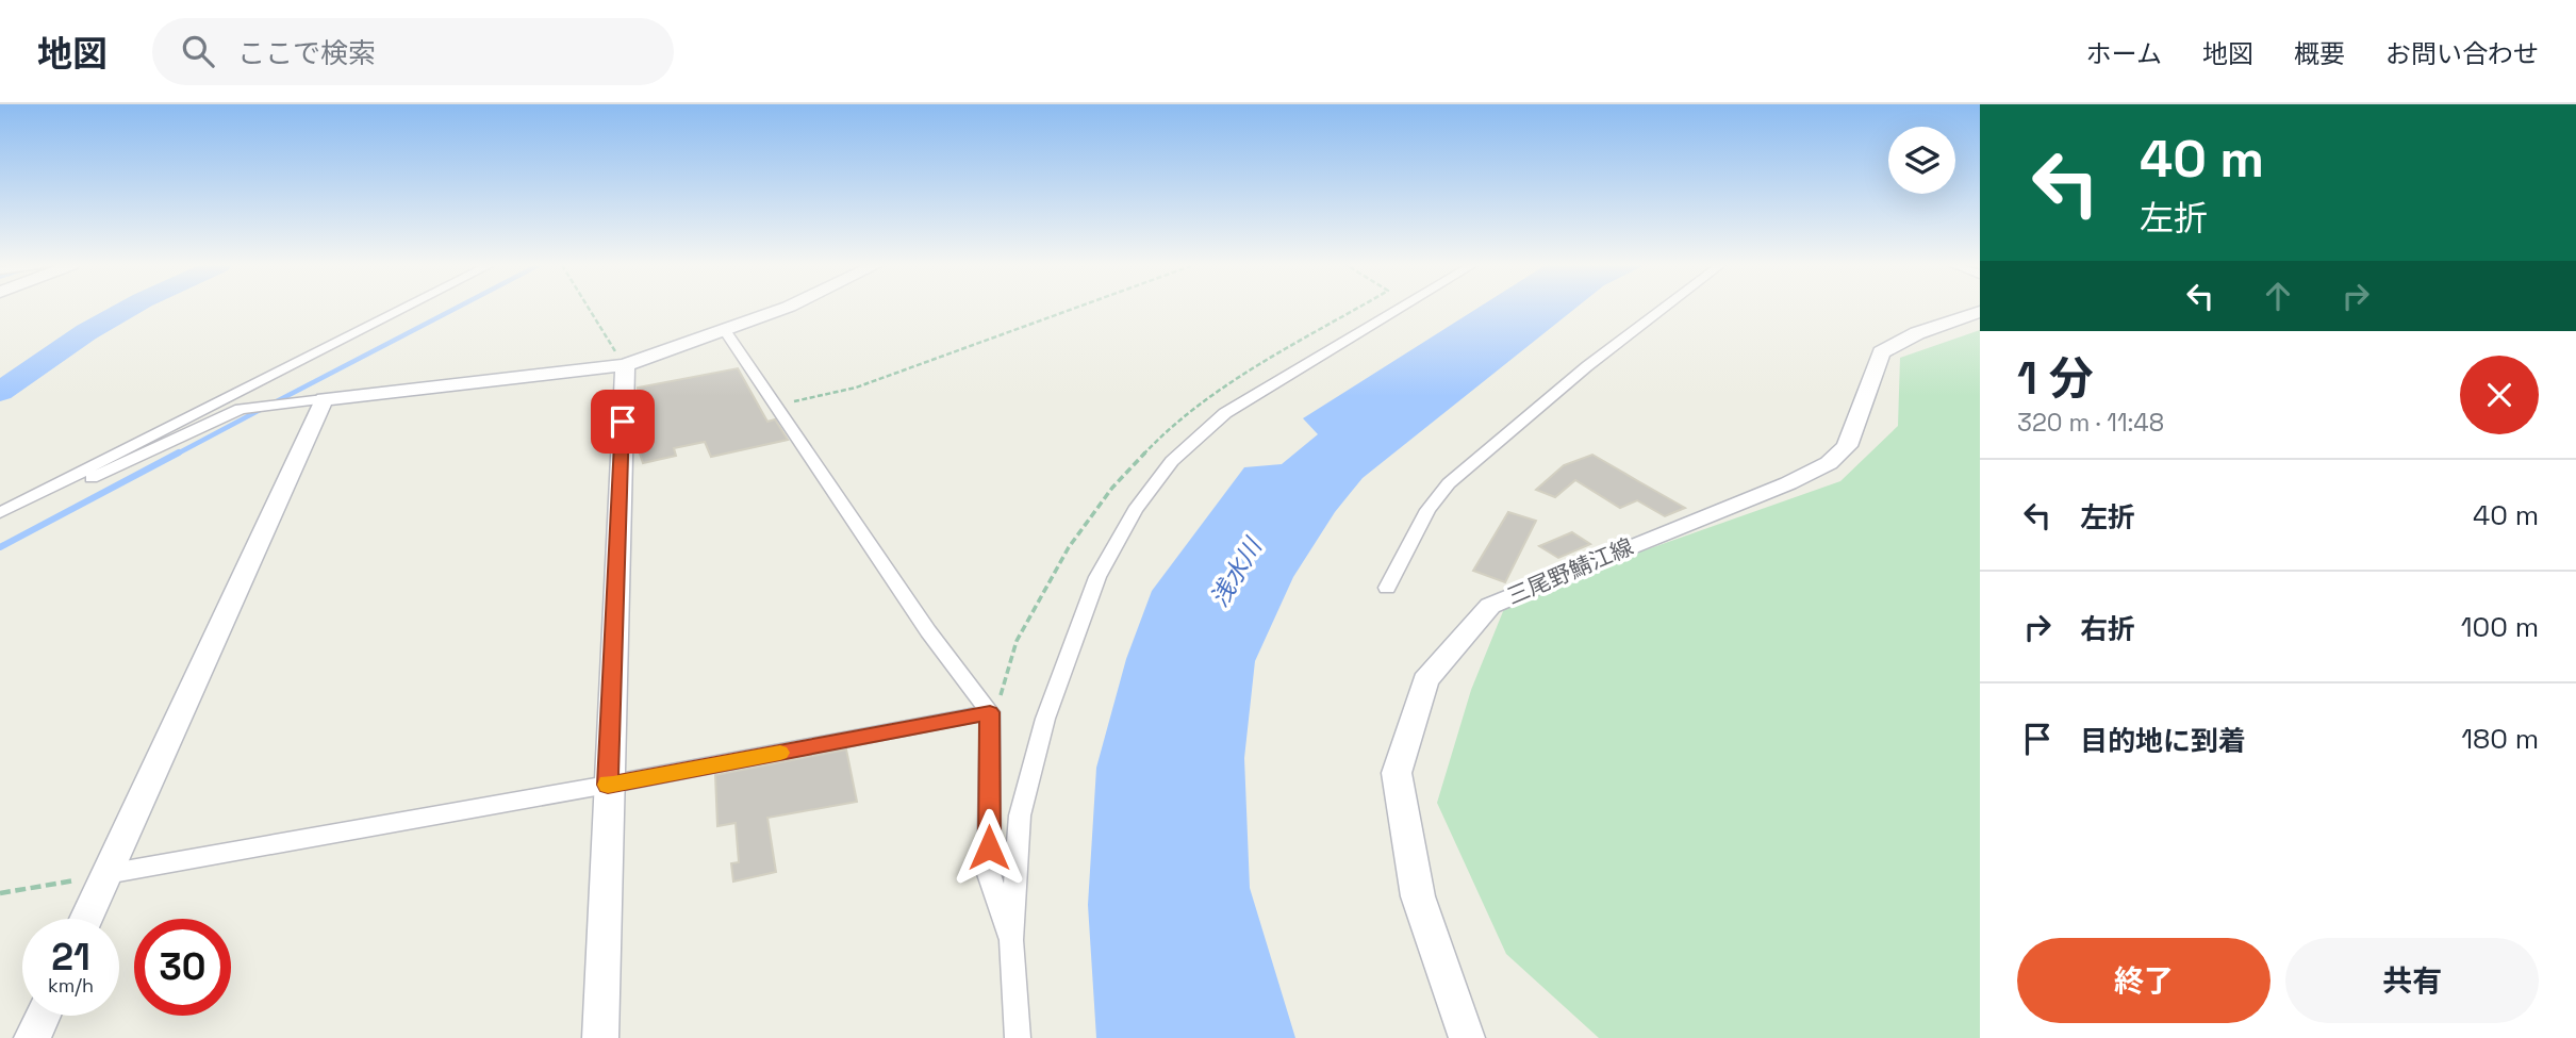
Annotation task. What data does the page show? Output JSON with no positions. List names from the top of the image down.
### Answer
{
  "streets": {
    "street": ["三尾野鯖江線"]
  },
  "water": ["浅水川"],
  "page": {
    "header": "地図",
    "search": "ここで検索",
    "nav": [
      "ホーム",
      "地図",
      "概要",
      "お問い合わせ"
    ],
    "turn": ["40 m", "左折"],
    "heading": ["1 分", "320 m · 11:48"],
    "list": [
      {
        "name": "左折",
        "value": "40 m"
      },
      {
        "name": "右折",
        "value": "100 m"
      },
      {
        "name": "目的地に到着",
        "value": "180 m"
      }
    ],
    "speed": "21 km/h",
    "limit": "30",
    "buttons": ["終了", "共有"]
  }
}
